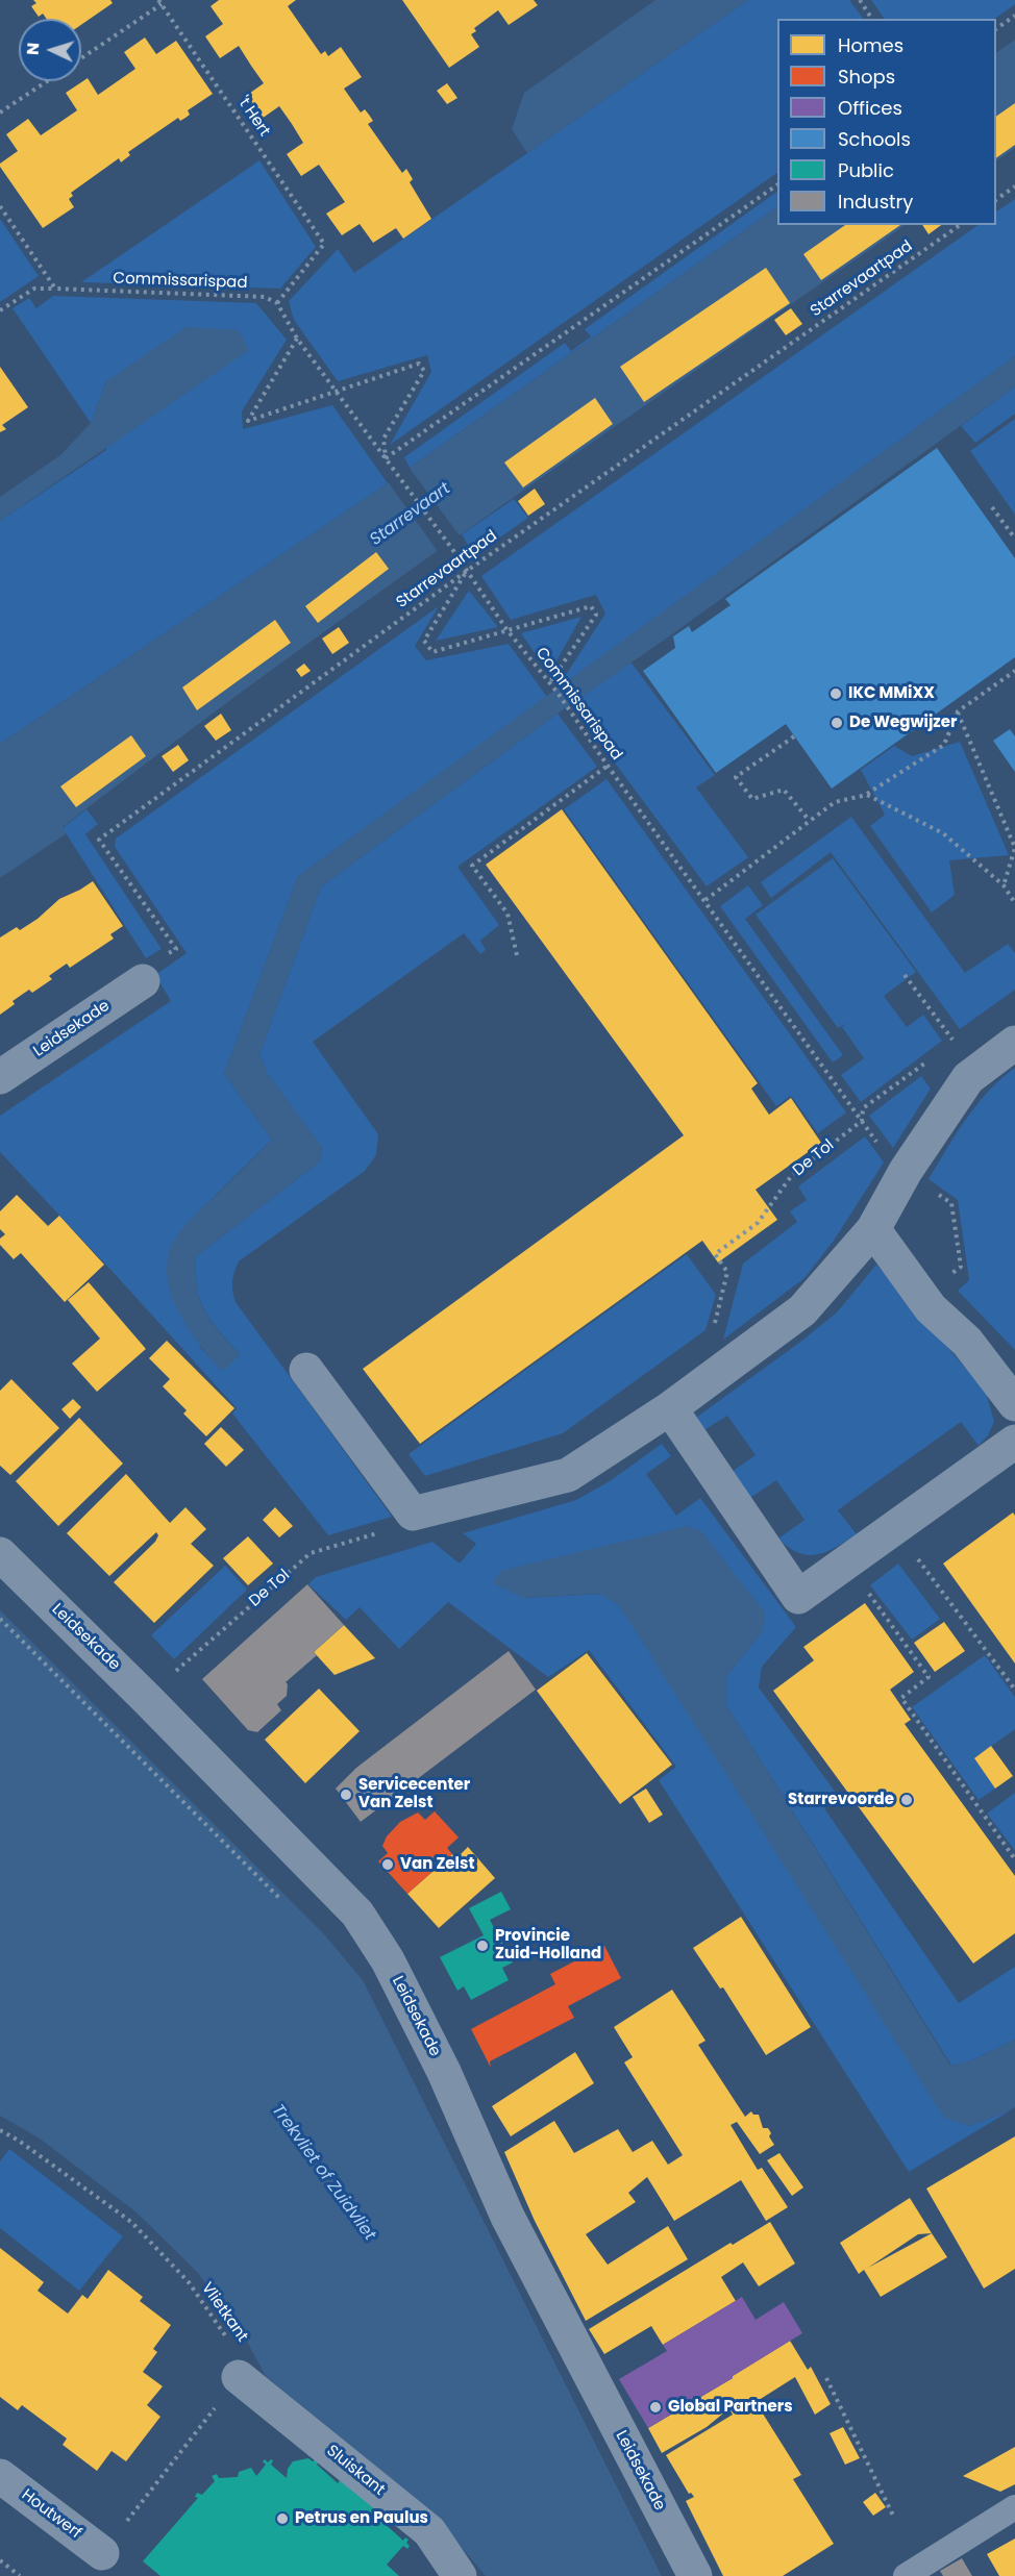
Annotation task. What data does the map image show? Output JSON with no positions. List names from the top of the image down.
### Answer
{
  "streets": {
    "street": ["Leidsekade", "Sluiskant", "Houtwerf"],
    "path": [
      "'t Hert",
      "Starrevaartpad",
      "Commissarispad",
      "De Tol",
      "Vlietkant"
    ]
  },
  "crossings": [
    ["'t Hert", "Commissarispad"],
    ["Starrevaartpad", "Commissarispad"],
    ["Starrevaartpad", "Leidsekade"],
    ["Commissarispad", "De Tol"],
    ["Leidsekade", "De Tol"],
    ["Vlietkant", "Sluiskant"]
  ],
  "water": ["Starrevaart", "Trekvliet of Zuidvliet"],
  "places": [
    "IKC MMiXX",
    "De Wegwijzer",
    "Servicecenter Van Zelst",
    "Starrevoorde",
    "Van Zelst",
    "Provincie Zuid-Holland",
    "Global Partners",
    "Petrus en Paulus"
  ],
  "legend": [
    "Homes",
    "Shops",
    "Offices",
    "Schools",
    "Public",
    "Industry"
  ],
  "north": "left"
}
